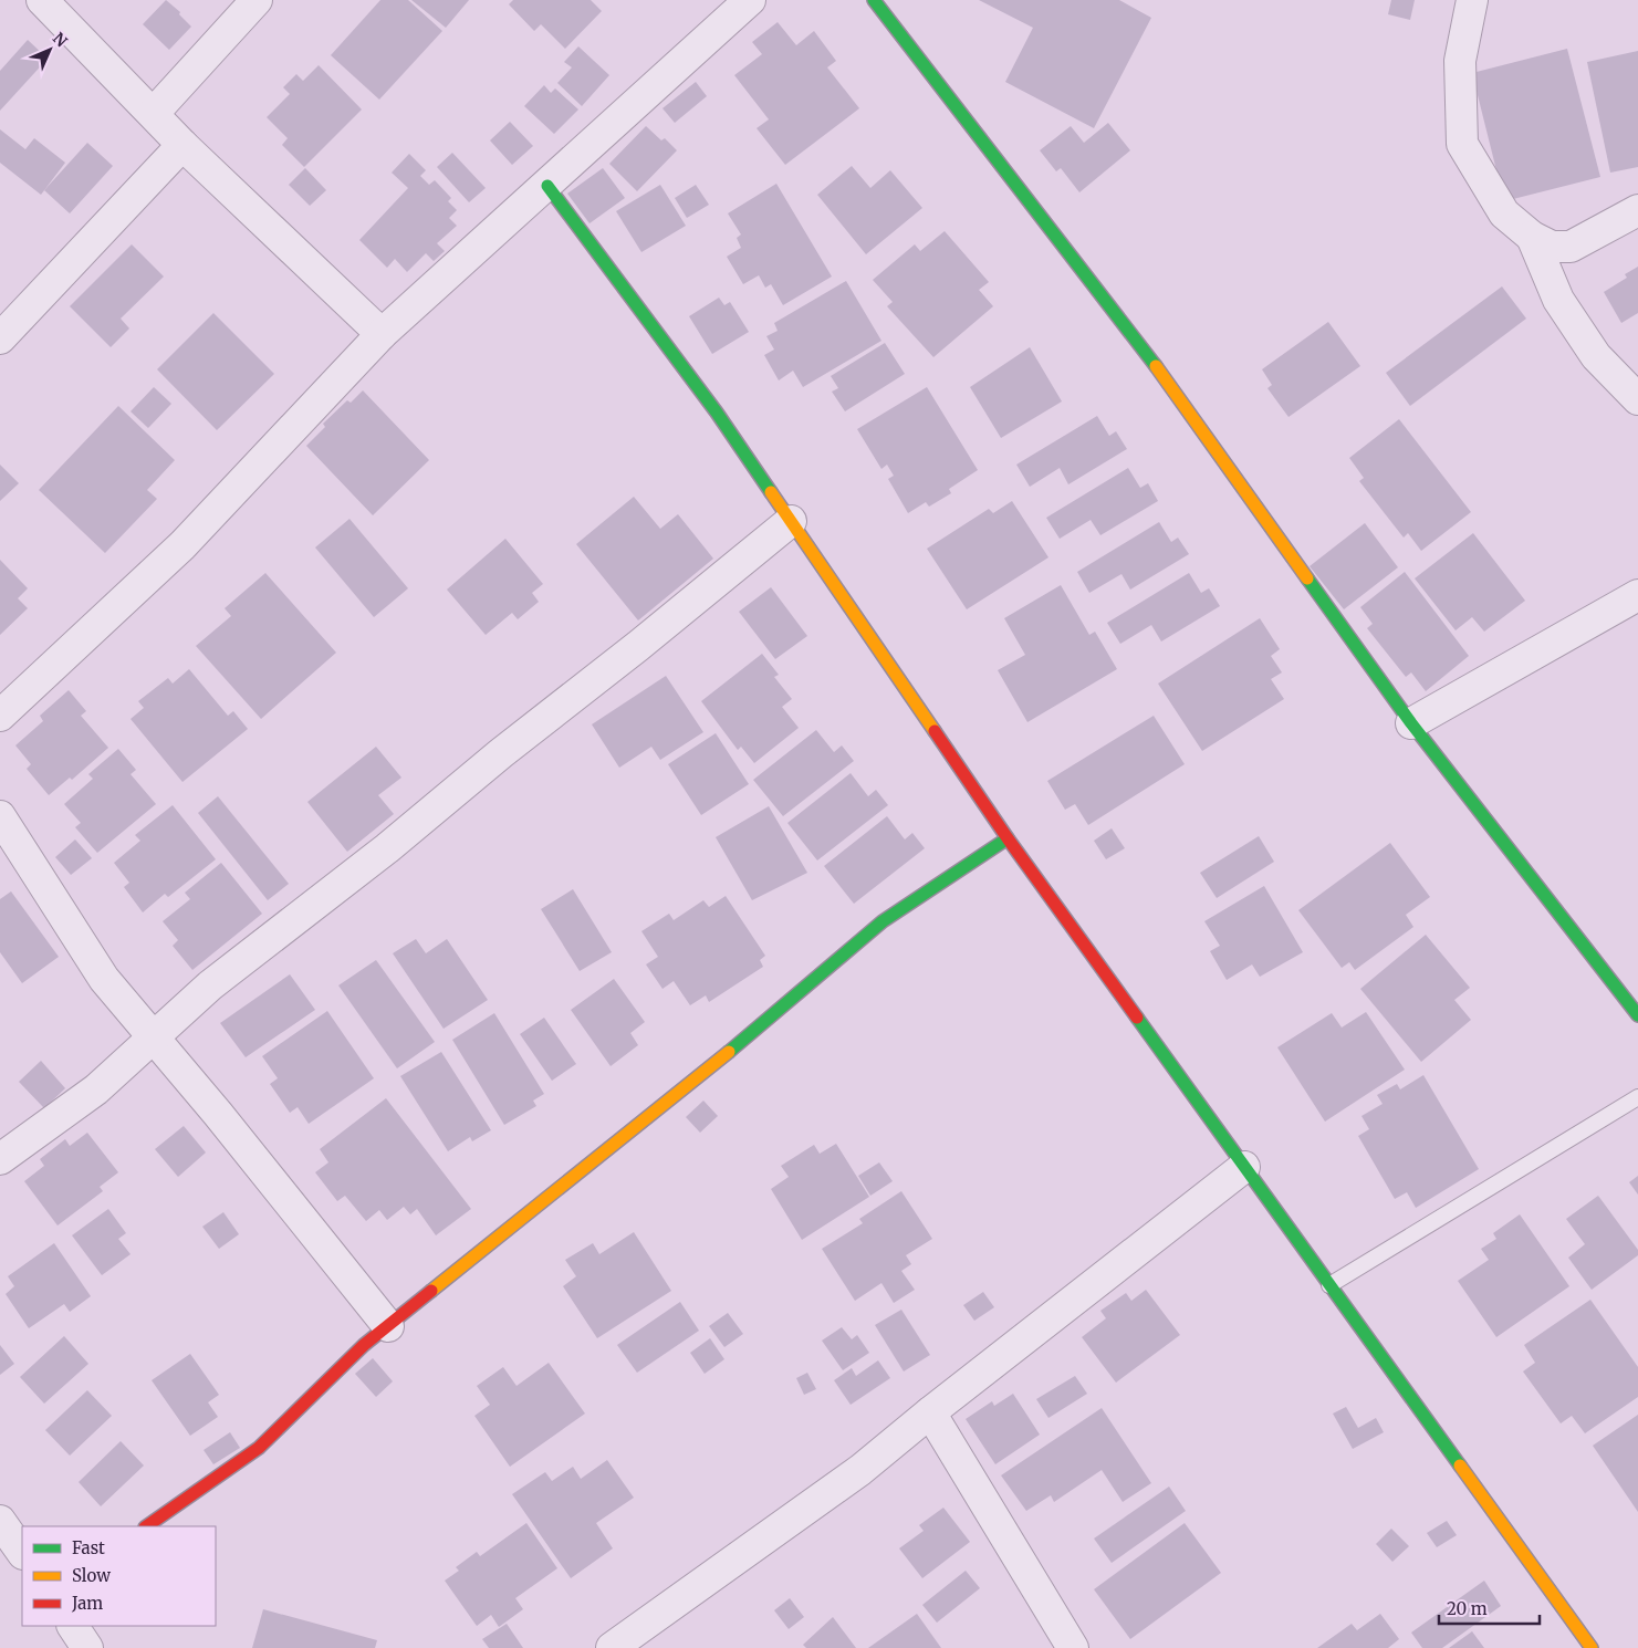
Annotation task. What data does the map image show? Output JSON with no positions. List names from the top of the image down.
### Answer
{
  "legend": ["Fast", "Slow", "Jam"],
  "scale_bar": "20 m",
  "north": "top right"
}
